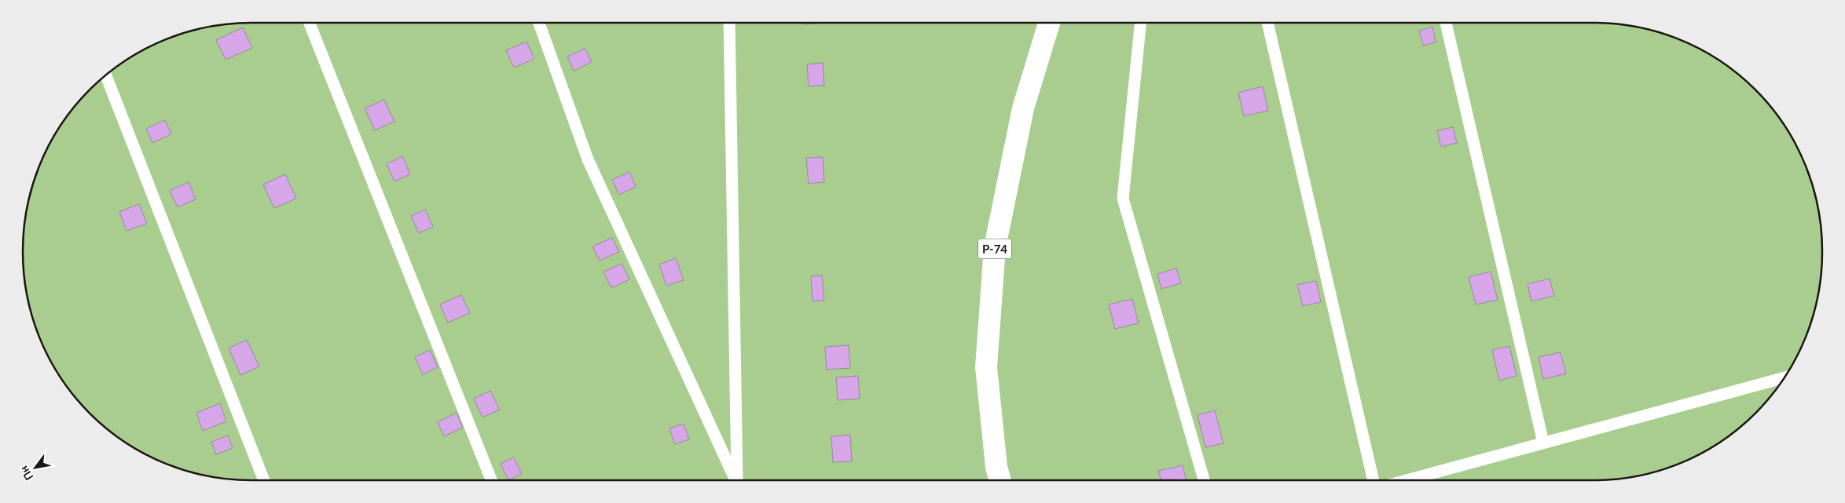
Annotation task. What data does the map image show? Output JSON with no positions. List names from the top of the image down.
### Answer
{
  "streets": {
    "main road": ["Р-74"]
  },
  "north": "bottom left"
}
